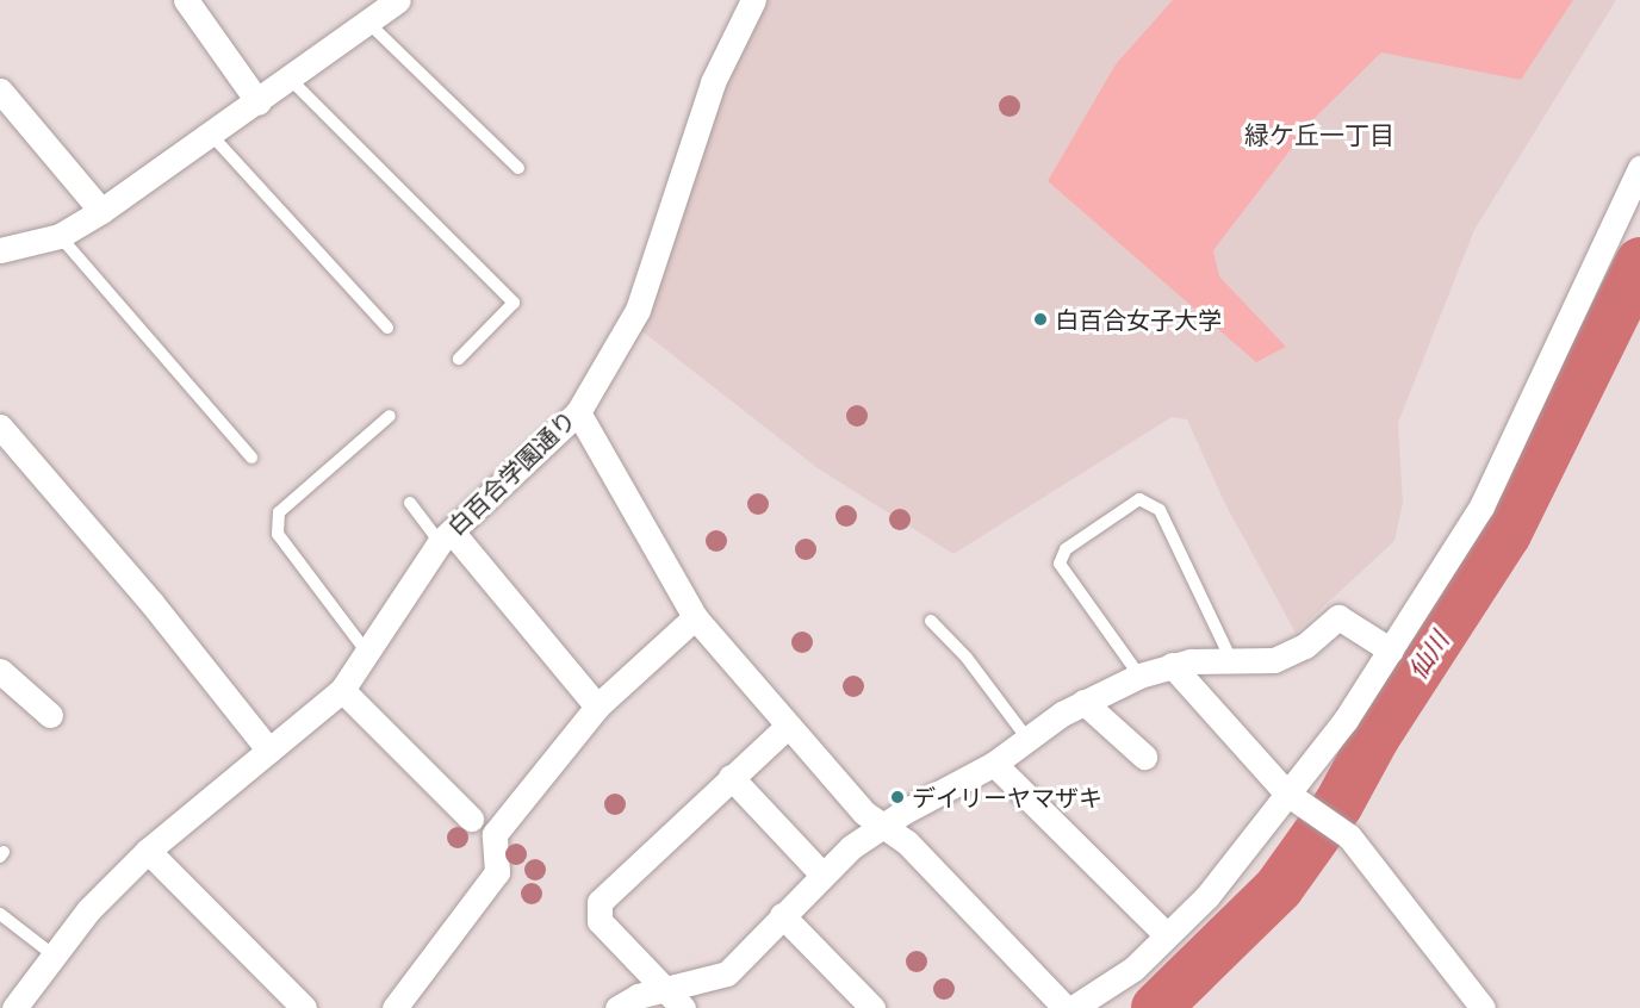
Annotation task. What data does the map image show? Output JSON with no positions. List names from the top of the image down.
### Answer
{
  "streets": {
    "street": ["白百合学園通り"]
  },
  "districts": ["緑ケ丘一丁目"],
  "water": ["仙川"],
  "places": ["白百合女子大学", "デイリーヤマザキ"]
}
